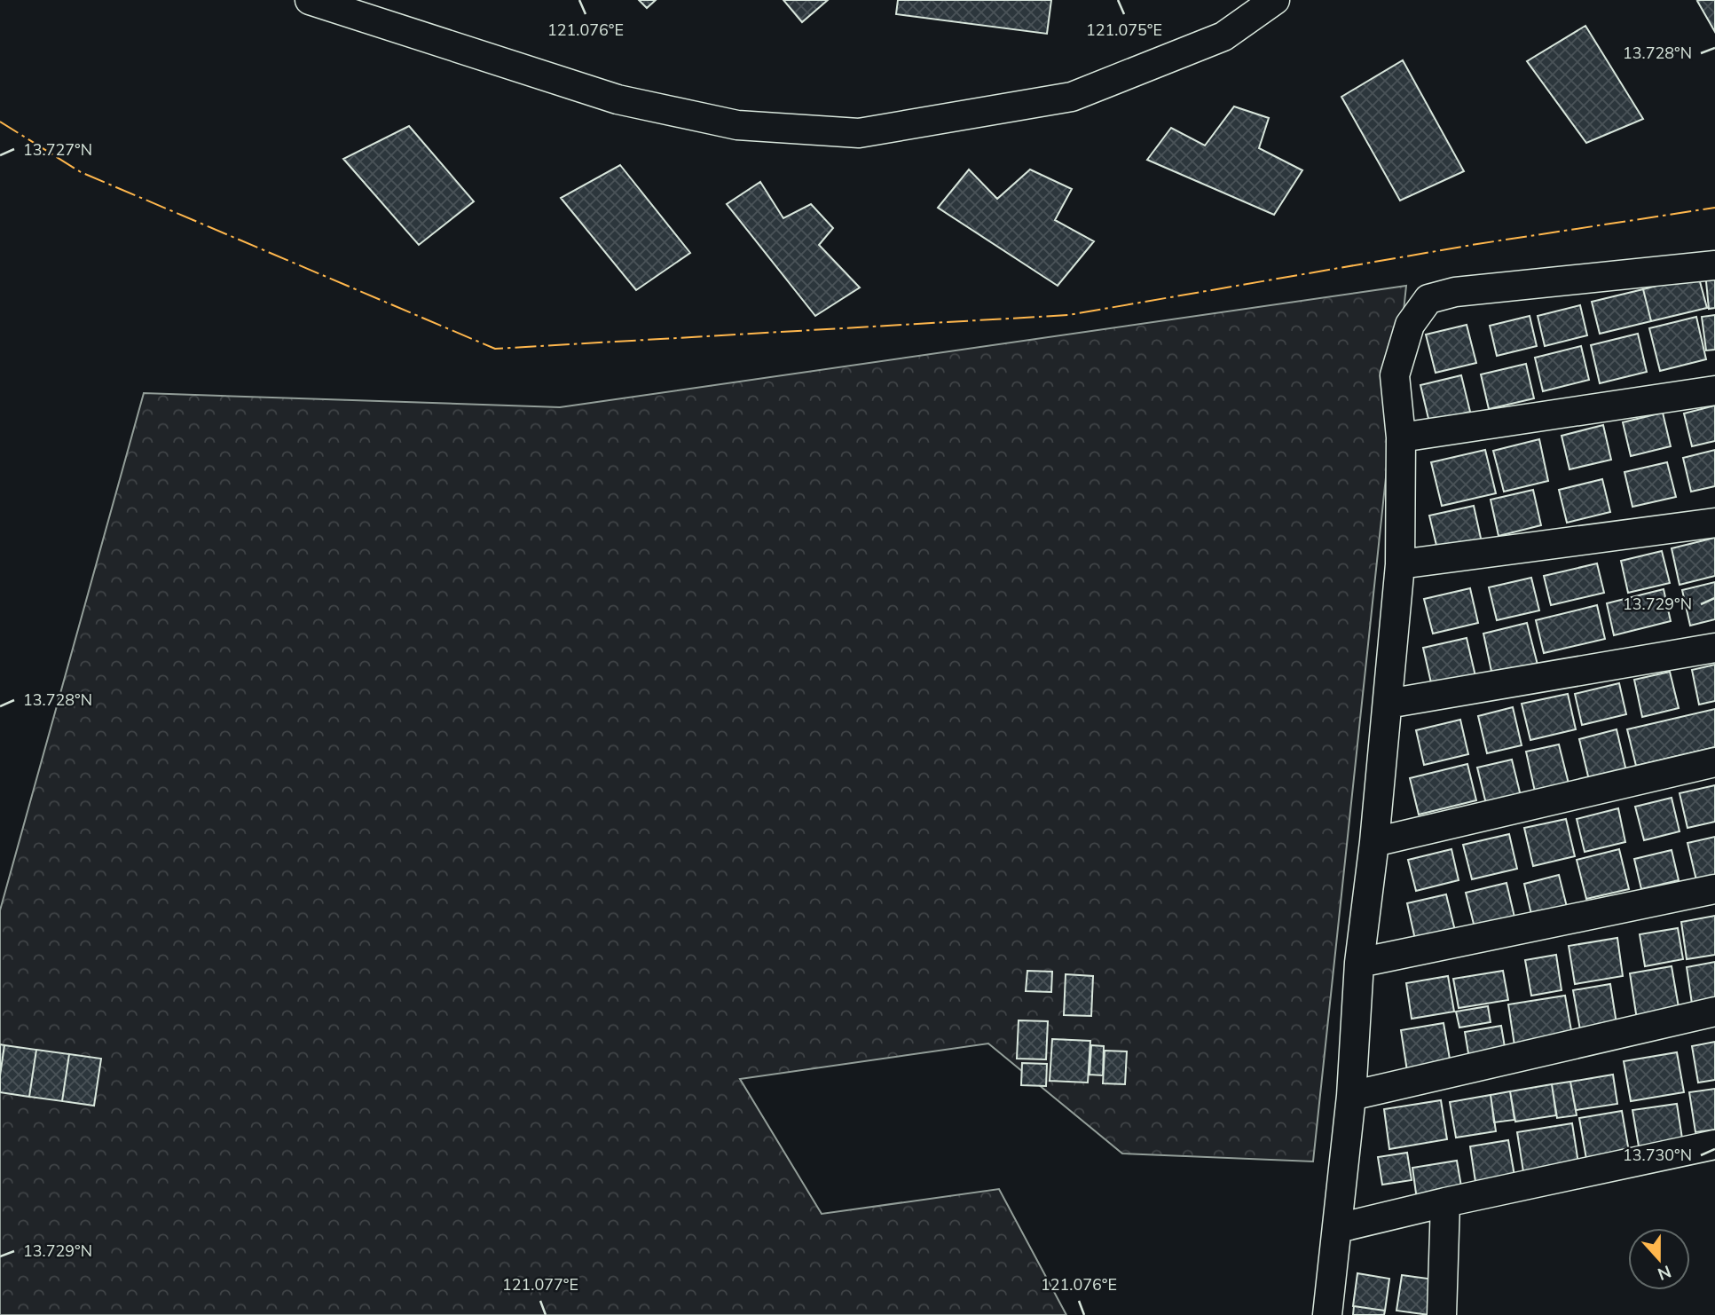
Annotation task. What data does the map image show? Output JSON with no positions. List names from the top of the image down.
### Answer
{
  "north": "bottom",
  "coordinates": [
    "121.076°E",
    "121.075°E",
    "13.728°N",
    "13.727°N",
    "13.729°N",
    "13.730°N",
    "121.077°E"
  ]
}
